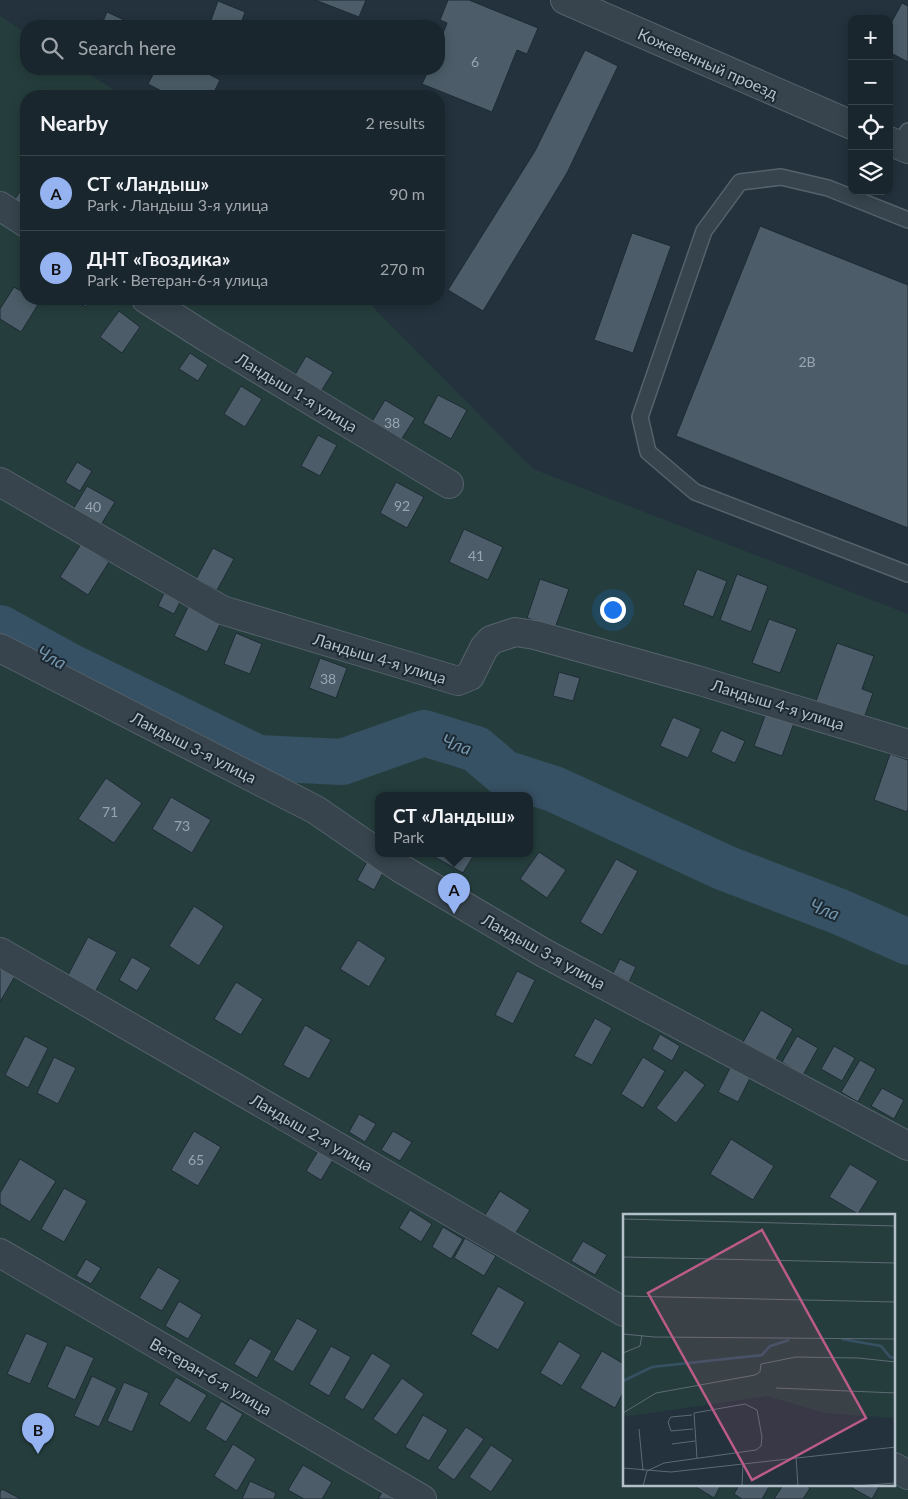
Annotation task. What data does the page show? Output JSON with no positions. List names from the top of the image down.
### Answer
{
  "streets": {
    "street": [
      "Кожевенный проезд",
      "Ландыш 1-я улица",
      "Ландыш 4-я улица",
      "Ландыш 3-я улица",
      "Ландыш 2-я улица",
      "Ветеран-6-я улица"
    ]
  },
  "water": ["Чла"],
  "house_numbers": [
    "6",
    "2В",
    "38",
    "92",
    "40",
    "41",
    "38",
    "71",
    "73",
    "65"
  ],
  "page": {
    "map_buttons": ["+", "−"],
    "search": "Search here",
    "heading": ["Nearby", "2 results"],
    "list": [
      {
        "mark": "A",
        "name": "СТ «Ландыш»",
        "note": "Park · Ландыш 3-я улица",
        "value": "90 m"
      },
      {
        "mark": "B",
        "name": "ДНТ «Гвоздика»",
        "note": "Park · Ветеран-6-я улица",
        "value": "270 m"
      }
    ],
    "popup": ["СТ «Ландыш»", "Park"],
    "pins": ["A", "B"]
  }
}
